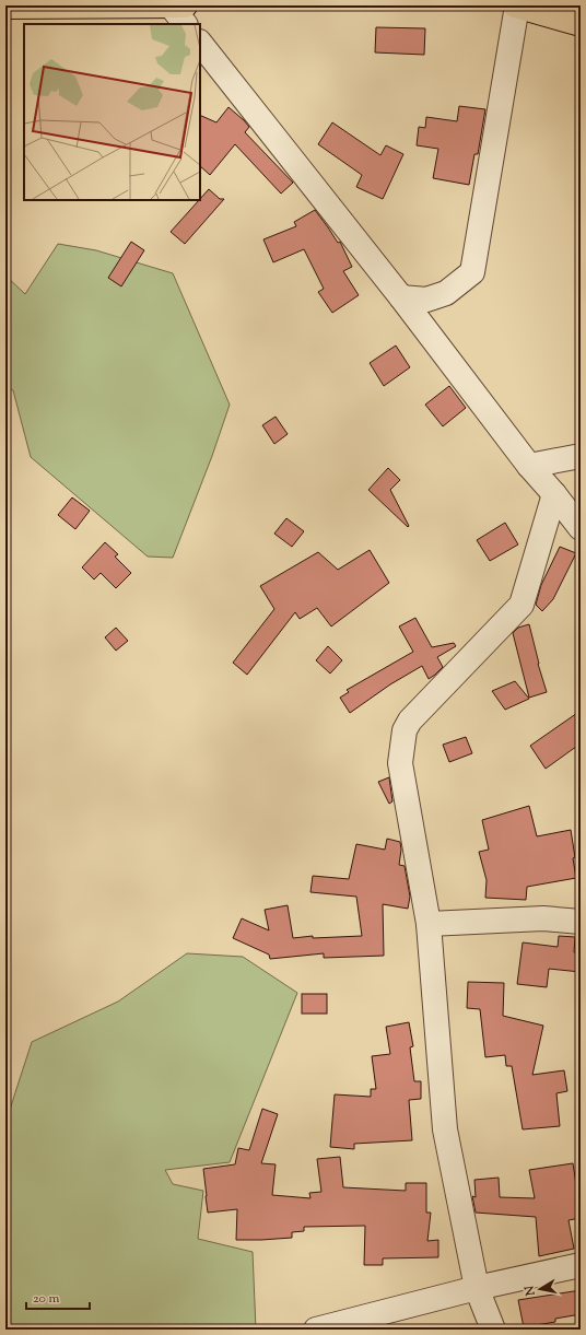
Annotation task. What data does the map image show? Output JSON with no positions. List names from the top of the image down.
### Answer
{
  "scale_bar": "20 m",
  "north": "left"
}
